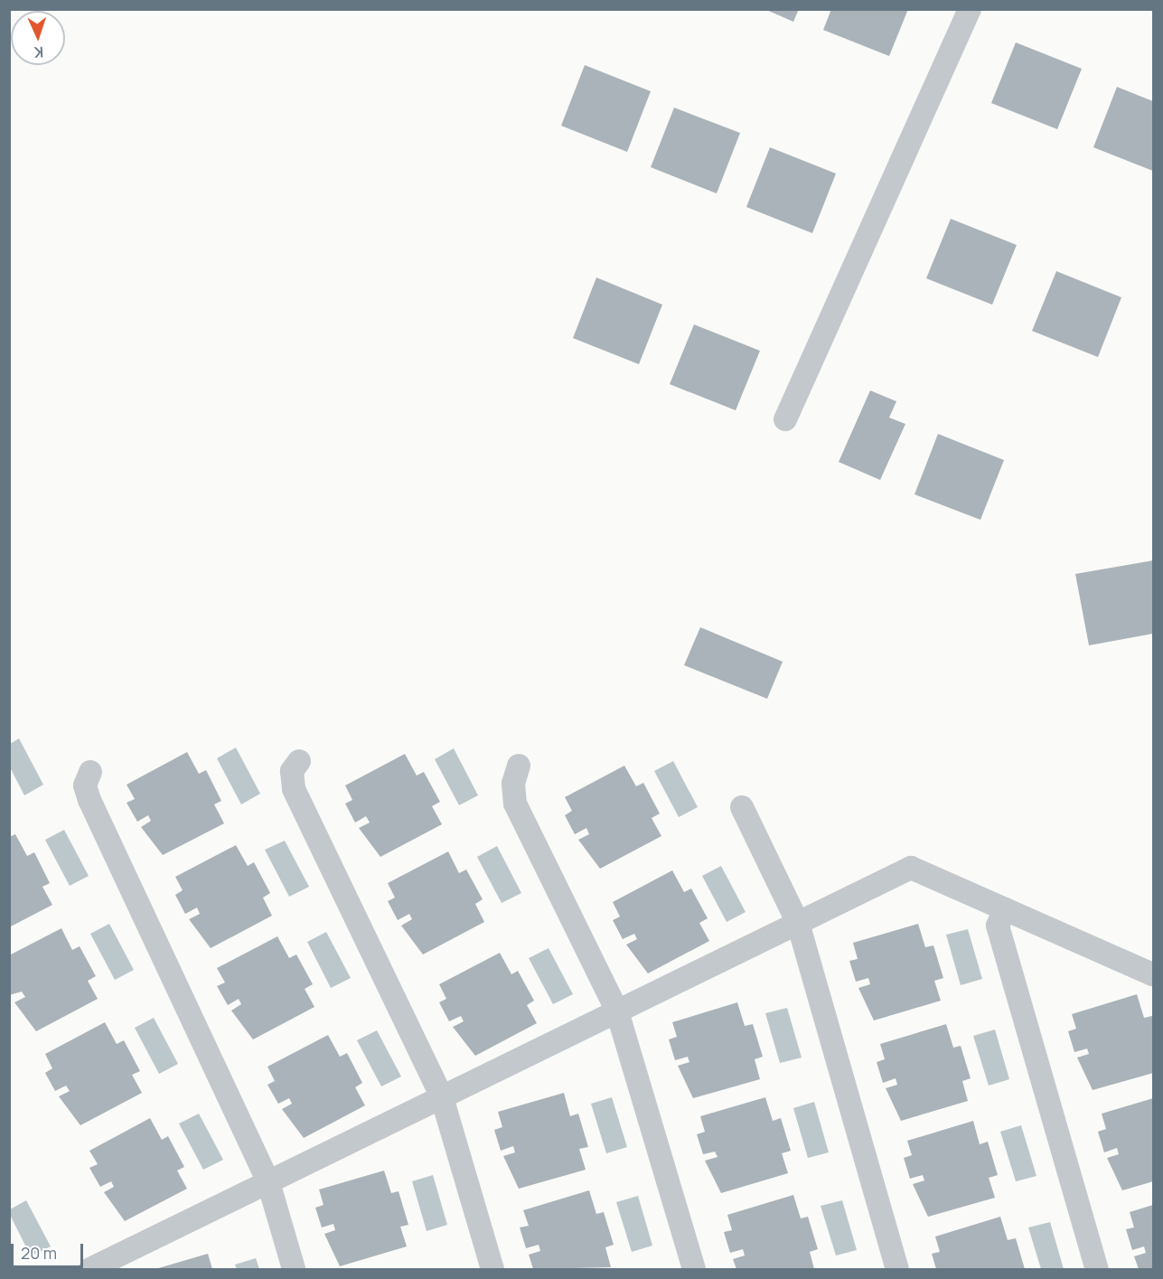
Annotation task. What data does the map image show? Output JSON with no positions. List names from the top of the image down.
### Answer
{
  "scale_bar": "20 m",
  "north": "bottom"
}
